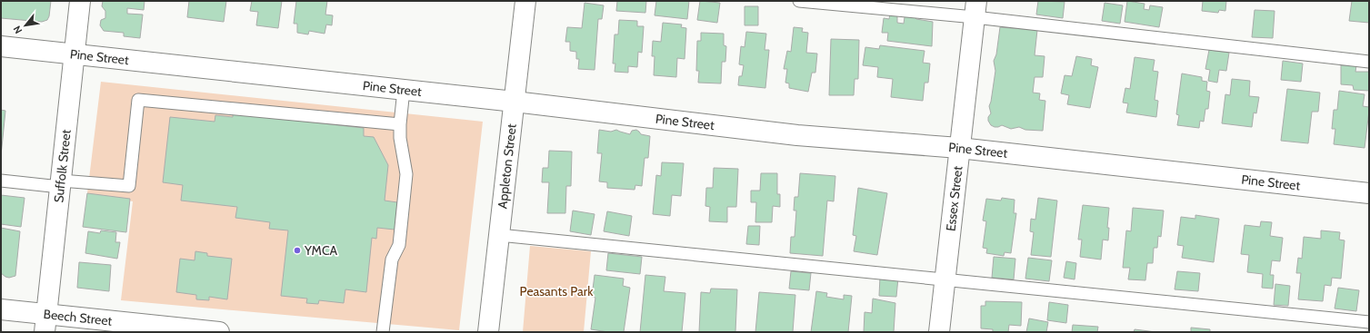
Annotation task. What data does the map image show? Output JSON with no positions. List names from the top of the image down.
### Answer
{
  "streets": {
    "street": [
      "Pine Street",
      "Suffolk Street",
      "Appleton Street",
      "Essex Street",
      "Beech Street"
    ]
  },
  "crossings": [
    ["Pine Street", "Suffolk Street"],
    ["Pine Street", "Appleton Street"],
    ["Pine Street", "Essex Street"],
    ["Suffolk Street", "Beech Street"]
  ],
  "parks": ["Peasants Park"],
  "places": ["YMCA"],
  "north": "bottom left"
}
